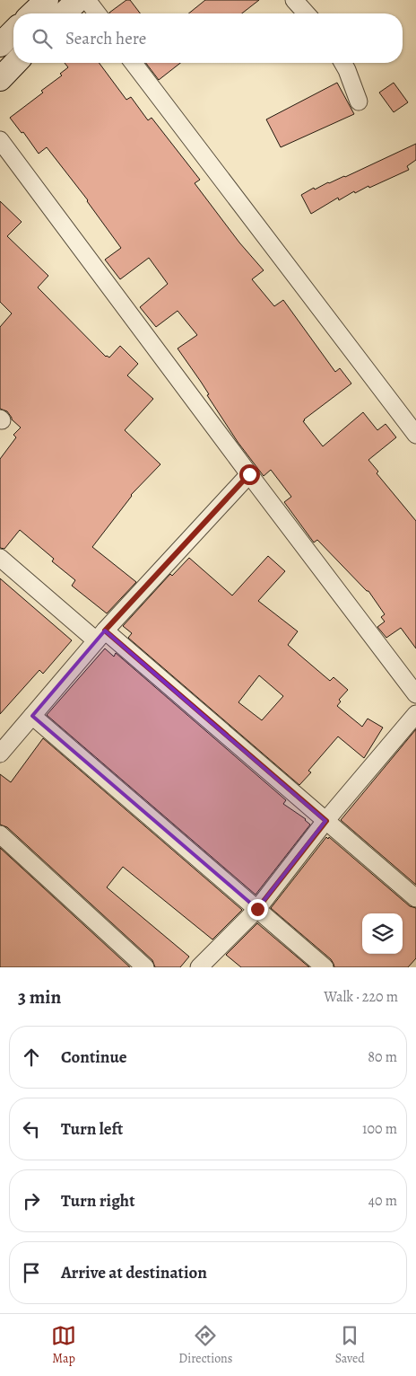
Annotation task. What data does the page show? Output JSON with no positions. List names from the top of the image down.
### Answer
{
  "page": {
    "search": "Search here",
    "heading": ["3 min", "Walk · 220 m"],
    "list": [
      ["Continue", "80 m"],
      ["Turn left", "100 m"],
      ["Turn right", "40 m"],
      "Arrive at destination"
    ],
    "nav": ["Map", "Directions", "Saved"]
  }
}
